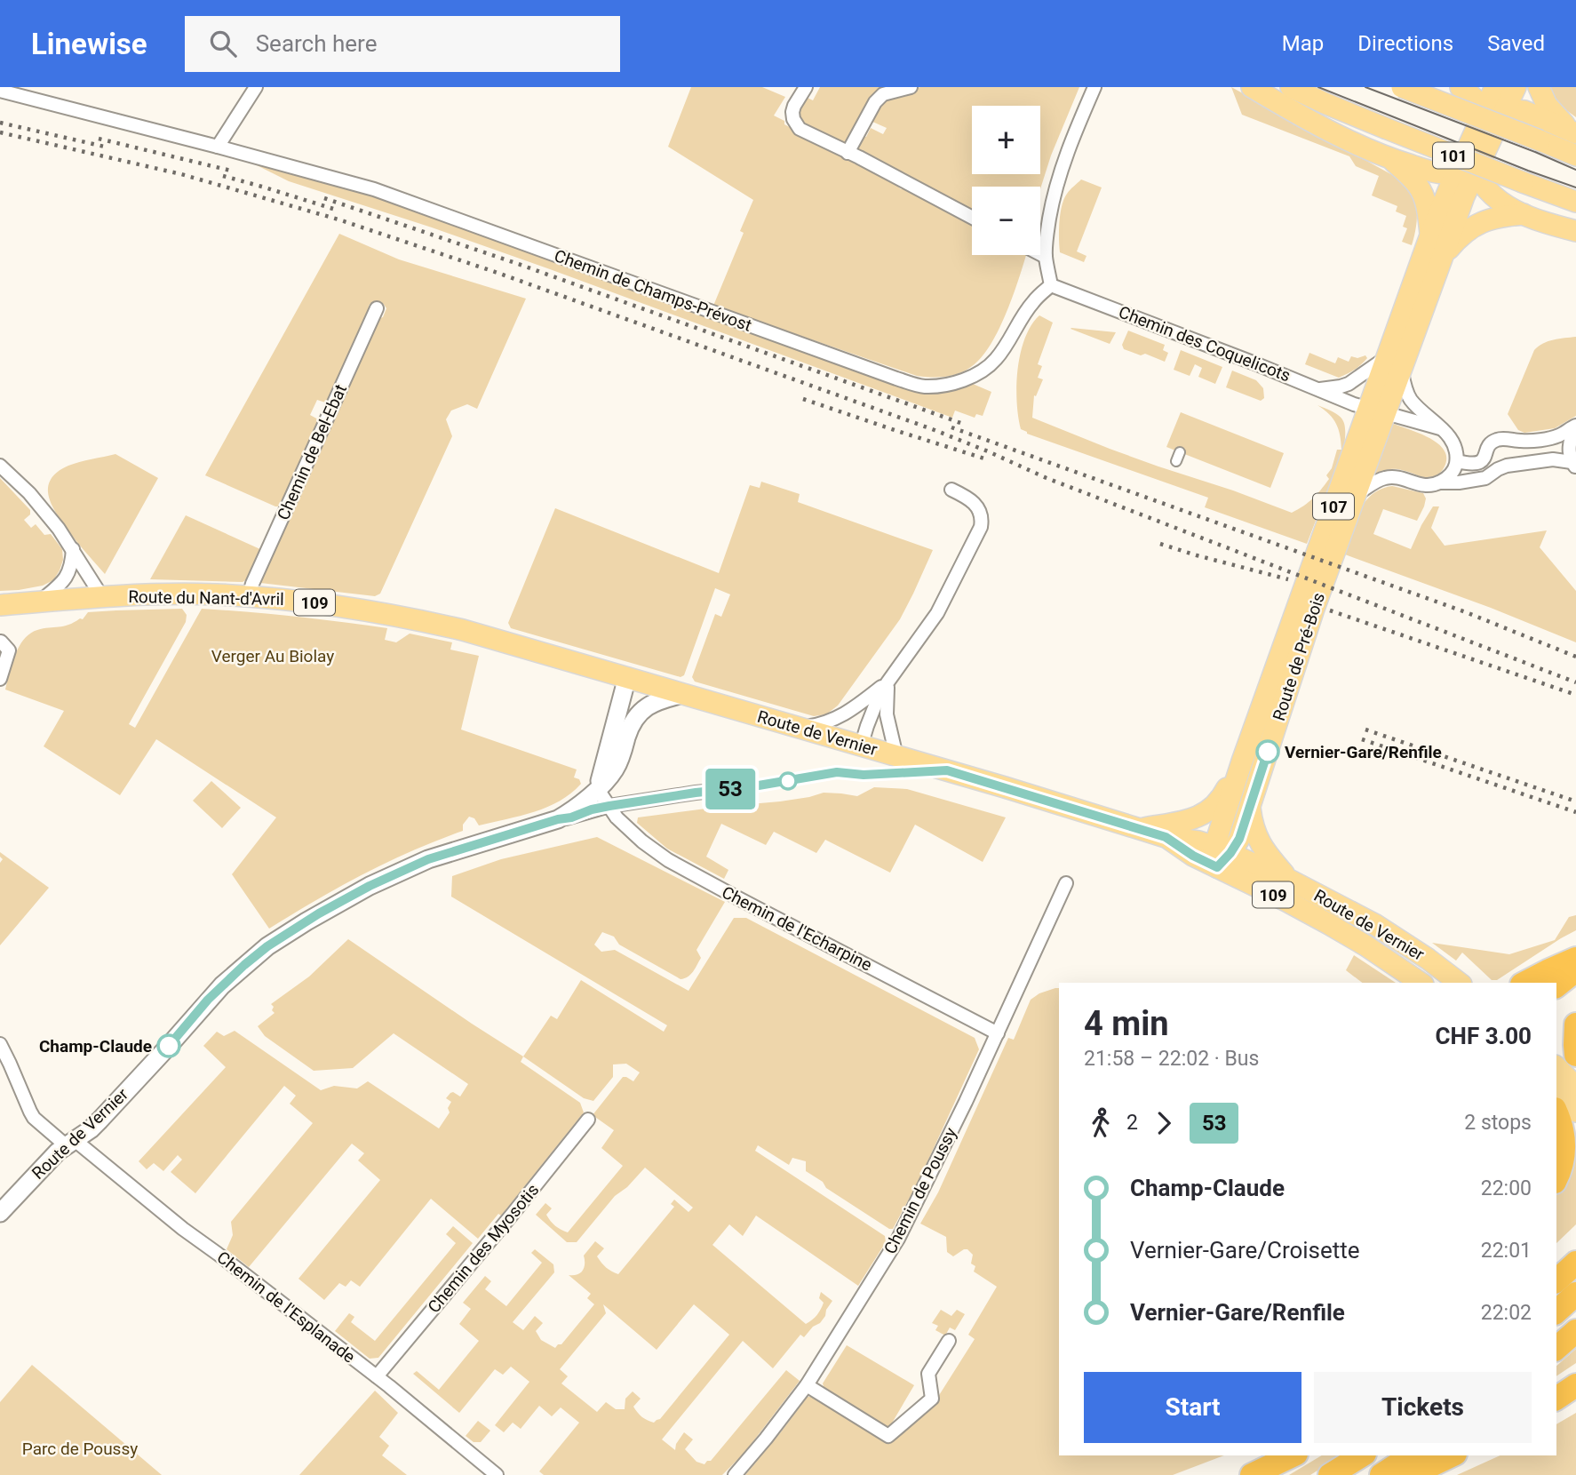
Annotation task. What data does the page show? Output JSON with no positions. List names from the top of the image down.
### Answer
{
  "streets": {
    "main road": [
      "101",
      "107",
      "Route du Nant-d'Avril",
      "109",
      "Route de Pré-Bois",
      "Route de Vernier"
    ],
    "street": [
      "Chemin de Champs-Prévost",
      "Chemin des Coquelicots",
      "Chemin de Bel-Ebat",
      "Chemin de l'Echarpine",
      "Chemin de Poussy",
      "Chemin des Myosotis",
      "Chemin de l'Esplanade"
    ]
  },
  "crossings": [
    ["Chemin de Champs-Prévost", "Chemin des Coquelicots"],
    ["Chemin des Coquelicots", "Route de Pré-Bois"],
    ["Chemin de Bel-Ebat", "Route du Nant-d'Avril"],
    ["Route du Nant-d'Avril", "Route de Vernier"],
    ["Route de Pré-Bois", "Route de Vernier"],
    ["Route de Vernier", "Chemin de l'Echarpine"],
    ["Route de Vernier", "Chemin de l'Esplanade"],
    ["Chemin de l'Echarpine", "Chemin de Poussy"],
    ["Chemin des Myosotis", "Chemin de l'Esplanade"]
  ],
  "parks": ["Verger Au Biolay", "Parc de Poussy"],
  "places": ["Vernier-Gare/Renfile", "Champ-Claude"],
  "lines": ["bus line 53"],
  "page": {
    "header": "Linewise",
    "search": "Search here",
    "nav": ["Map", "Directions", "Saved"],
    "on_map": "53",
    "map_buttons": ["+", "−"],
    "heading": ["4 min", "21:58 – 22:02 · Bus", "CHF 3.00"],
    "legs": ["2", "53", "2 stops"],
    "list": [
      {
        "name": "Champ-Claude",
        "value": "22:00"
      },
      {
        "name": "Vernier-Gare/Croisette",
        "value": "22:01"
      },
      {
        "name": "Vernier-Gare/Renfile",
        "value": "22:02"
      }
    ],
    "buttons": ["Start", "Tickets"]
  }
}
